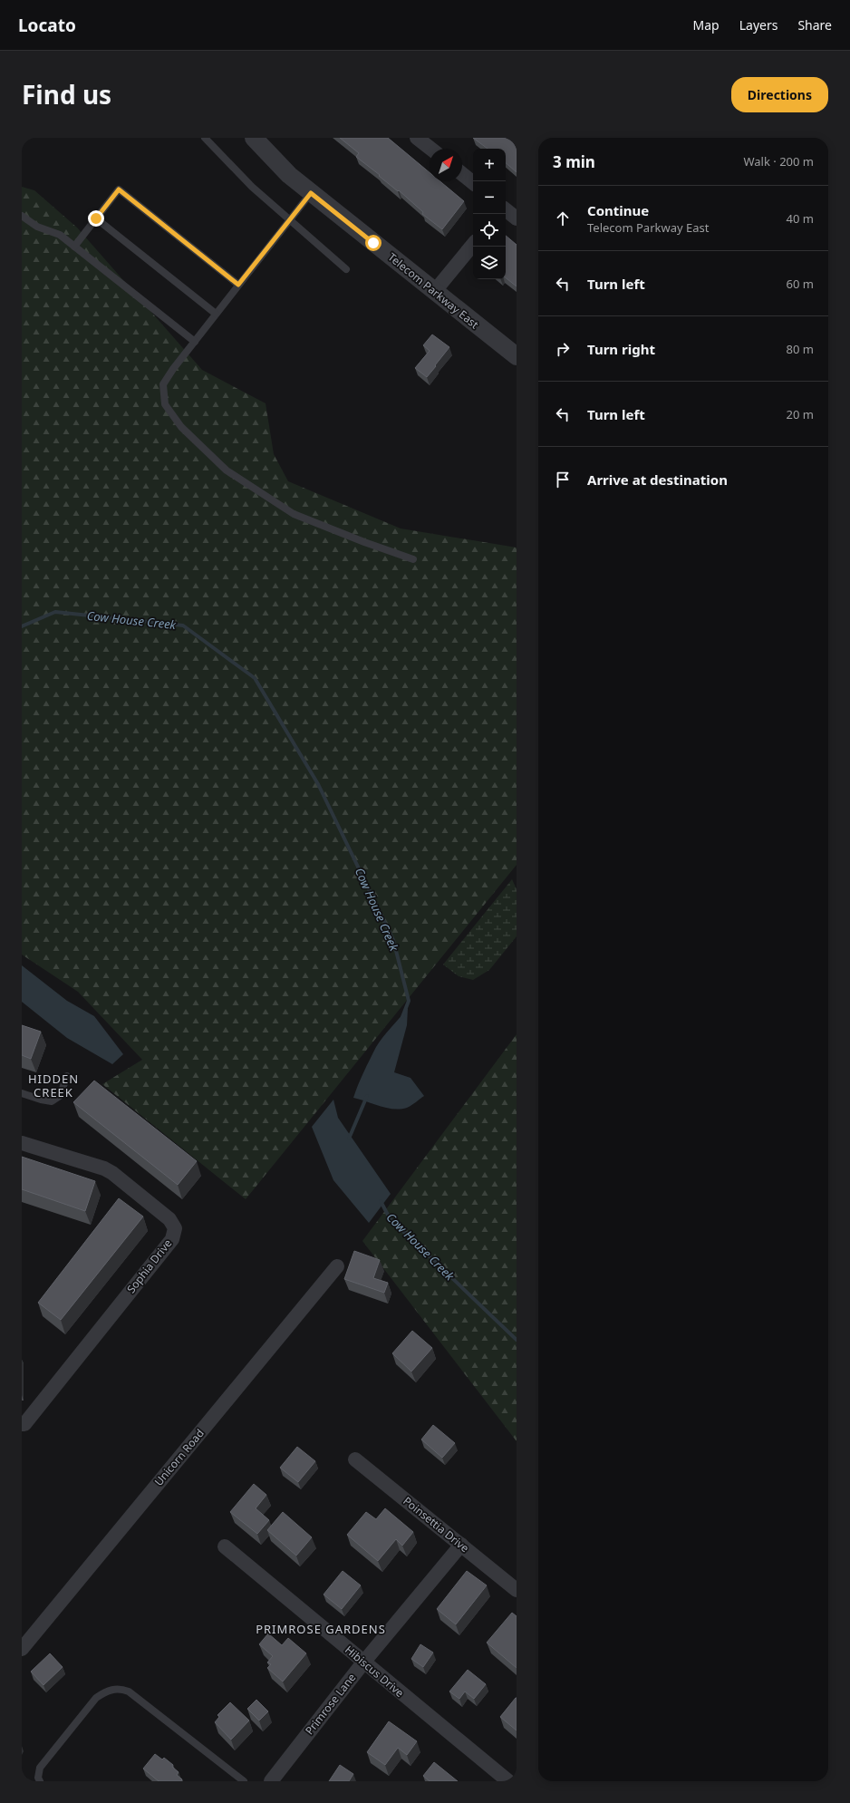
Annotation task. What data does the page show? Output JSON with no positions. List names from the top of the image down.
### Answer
{
  "streets": {
    "street": [
      "Telecom Parkway East",
      "Sophia Drive",
      "Unicorn Road",
      "Poinsettia Drive",
      "Hibiscus Drive",
      "Primrose Lane"
    ]
  },
  "crossings": [
    ["Poinsettia Drive", "Primrose Lane"],
    ["Hibiscus Drive", "Primrose Lane"]
  ],
  "districts": ["HIDDEN CREEK", "PRIMROSE GARDENS"],
  "water": ["Cow House Creek"],
  "north": "top right",
  "page": {
    "header": "Locato",
    "nav": ["Map", "Layers", "Share"],
    "title": "Find us",
    "buttons": "Directions",
    "heading": ["3 min", "Walk · 200 m"],
    "map_buttons": ["+", "−"],
    "list": [
      ["Continue", "Telecom Parkway East", "40 m"],
      ["Turn left", "60 m"],
      ["Turn right", "80 m"],
      ["Turn left", "20 m"],
      "Arrive at destination"
    ]
  }
}
